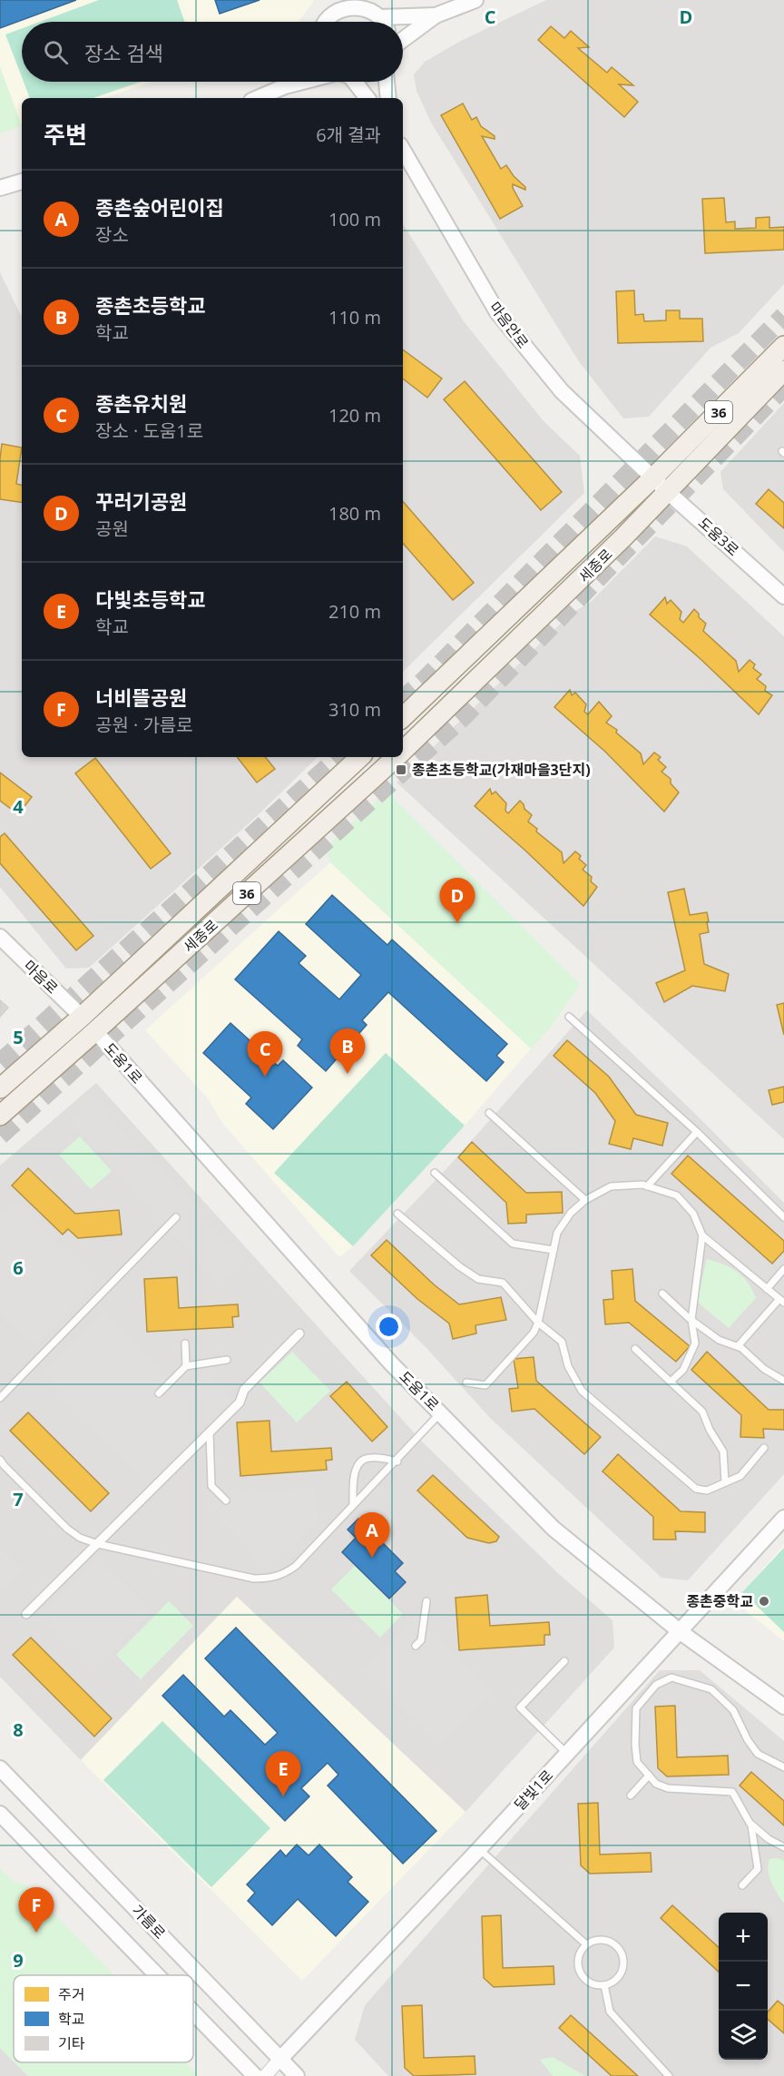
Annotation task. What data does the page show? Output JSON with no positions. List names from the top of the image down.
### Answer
{
  "streets": {
    "main road": ["36", "세종로"],
    "street": [
      "마음안로",
      "도움3로",
      "마음로",
      "도움1로",
      "달빛1로",
      "가름로"
    ]
  },
  "crossings": [
    ["마음안로", "도움3로"],
    ["마음안로", "세종로"],
    ["도움3로", "세종로"],
    ["세종로", "마음로"],
    ["세종로", "도움1로"],
    ["도움1로", "달빛1로"],
    ["달빛1로", "가름로"]
  ],
  "places": {
    "transit": ["종촌초등학교(가재마을3단지)"],
    "other": ["종촌중학교"]
  },
  "legend": ["주거", "학교", "기타"],
  "page": {
    "search": "장소 검색",
    "heading": ["주변", "6개 결과"],
    "list": [
      {
        "mark": "A",
        "name": "종촌숲어린이집",
        "note": "장소",
        "value": "100 m"
      },
      {
        "mark": "B",
        "name": "종촌초등학교",
        "note": "학교",
        "value": "110 m"
      },
      {
        "mark": "C",
        "name": "종촌유치원",
        "note": "장소 · 도움1로",
        "value": "120 m"
      },
      {
        "mark": "D",
        "name": "꾸러기공원",
        "note": "공원",
        "value": "180 m"
      },
      {
        "mark": "E",
        "name": "다빛초등학교",
        "note": "학교",
        "value": "210 m"
      },
      {
        "mark": "F",
        "name": "너비뜰공원",
        "note": "공원 · 가름로",
        "value": "310 m"
      }
    ],
    "pins": [
      "D",
      "B",
      "C",
      "A",
      "E",
      "F"
    ],
    "map_buttons": ["+", "−"]
  },
  "grid": {
    "columns": ["C", "D"],
    "rows": [
      "4",
      "5",
      "6",
      "7",
      "8",
      "9"
    ]
  }
}
